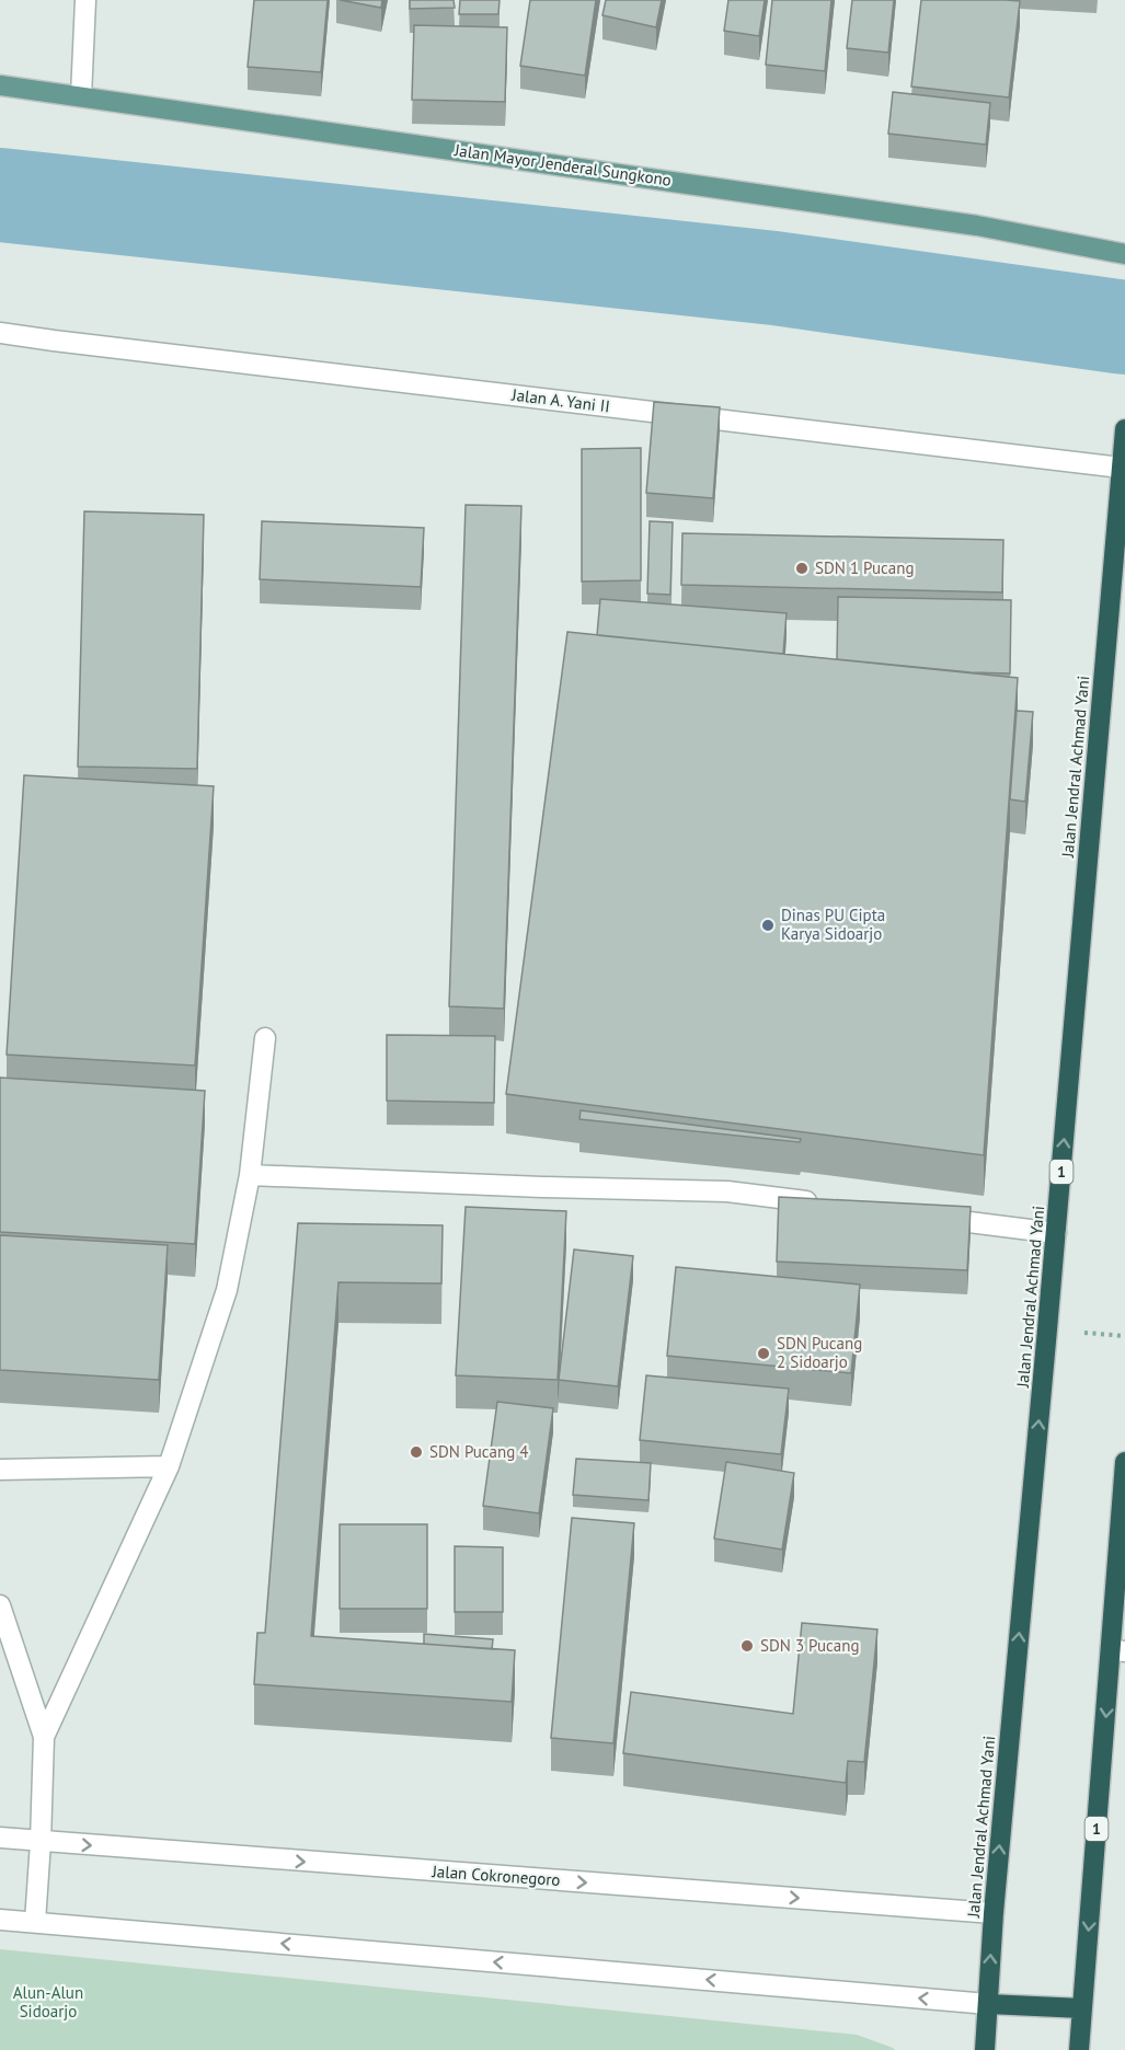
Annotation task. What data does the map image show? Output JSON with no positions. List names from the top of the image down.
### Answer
{
  "streets": {
    "highway": ["Jalan Jendral Achmad Yani", "1"],
    "main road": ["Jalan Mayor Jenderal Sungkono"],
    "street": ["Jalan A. Yani II", "Jalan Cokronegoro"]
  },
  "crossings": [
    ["Jalan A. Yani II", "Jalan Jendral Achmad Yani"],
    ["Jalan Jendral Achmad Yani", "Jalan Cokronegoro"]
  ],
  "parks": ["Alun-Alun Sidoarjo"],
  "places": [
    "SDN 1 Pucang",
    "Dinas PU Cipta Karya Sidoarjo",
    "SDN Pucang 2 Sidoarjo",
    "SDN Pucang 4",
    "SDN 3 Pucang"
  ]
}
